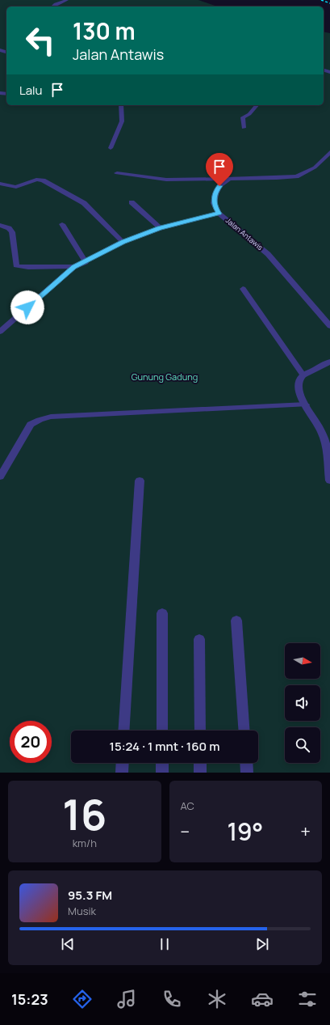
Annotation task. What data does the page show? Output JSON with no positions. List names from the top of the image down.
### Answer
{
  "streets": {
    "street": ["Jalan Antawis"]
  },
  "parks": ["Gunung Gadung"],
  "north": "right",
  "page": {
    "turn": ["130 m", "Jalan Antawis"],
    "then": "Lalu",
    "limit": "20",
    "trip": "15:24 · 1 mnt · 160 m",
    "tile": [
      ["16", "km/h"],
      "AC"
    ],
    "heat": ["−", "19°", "+"],
    "song": ["95.3 FM", "Musik"],
    "tabs": "15:23"
  }
}
